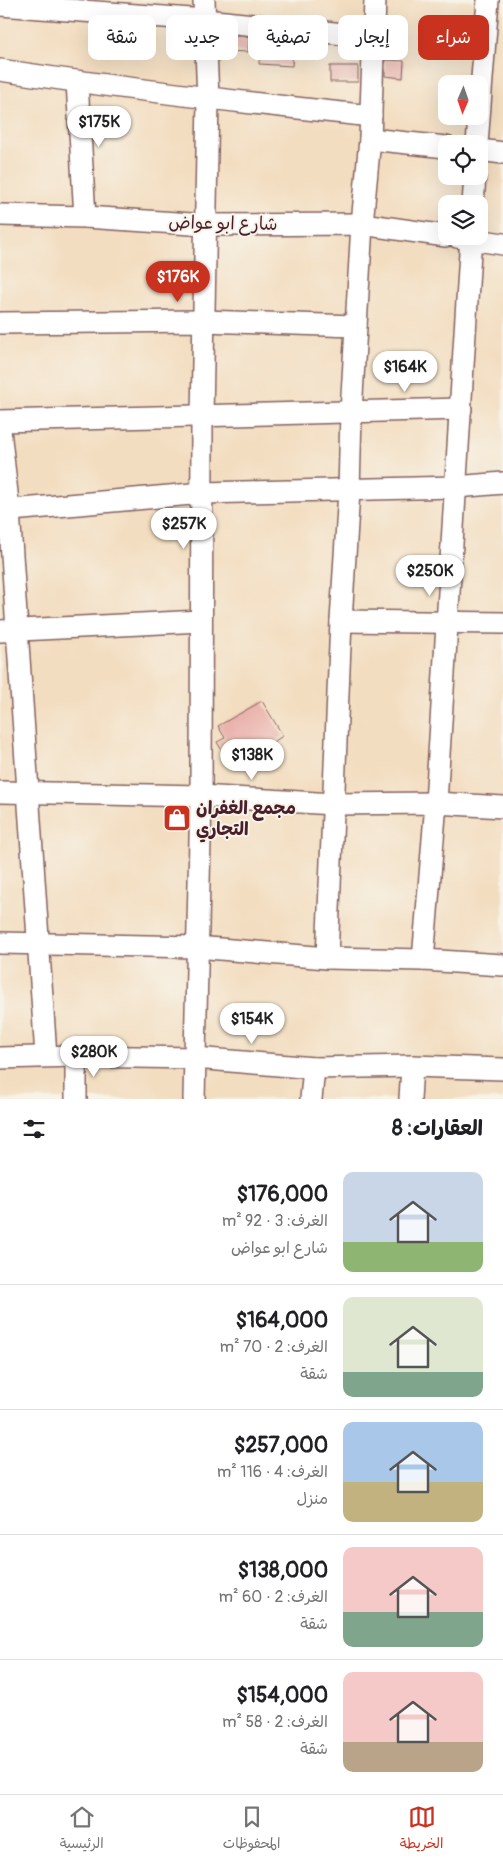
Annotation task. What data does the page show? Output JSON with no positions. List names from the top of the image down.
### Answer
{
  "streets": {
    "street": ["شارع ابو عواض"]
  },
  "places": {
    "shop": ["مجمع الغفران التجاري"]
  },
  "north": "bottom",
  "page": {
    "chip": [
      "شراء",
      "إيجار",
      "تصفية",
      "جديد",
      "شقة"
    ],
    "price": [
      "$175K",
      "$176K",
      "$164K",
      "$257K",
      "$250K",
      "$138K",
      "$154K",
      "$280K"
    ],
    "heading": "العقارات: 8",
    "list": [
      {
        "name": "$176,000",
        "note": "الغرف: 3 · 92 m² · شارع ابو عواض"
      },
      {
        "name": "$164,000",
        "note": "الغرف: 2 · 70 m² · شقة"
      },
      {
        "name": "$257,000",
        "note": "الغرف: 4 · 116 m² · منزل"
      },
      {
        "name": "$138,000",
        "note": "الغرف: 2 · 60 m² · شقة"
      },
      {
        "name": "$154,000",
        "note": "الغرف: 2 · 58 m² · شقة"
      }
    ],
    "tabs": ["الخريطة", "المحفوظات", "الرئيسية"]
  }
}
